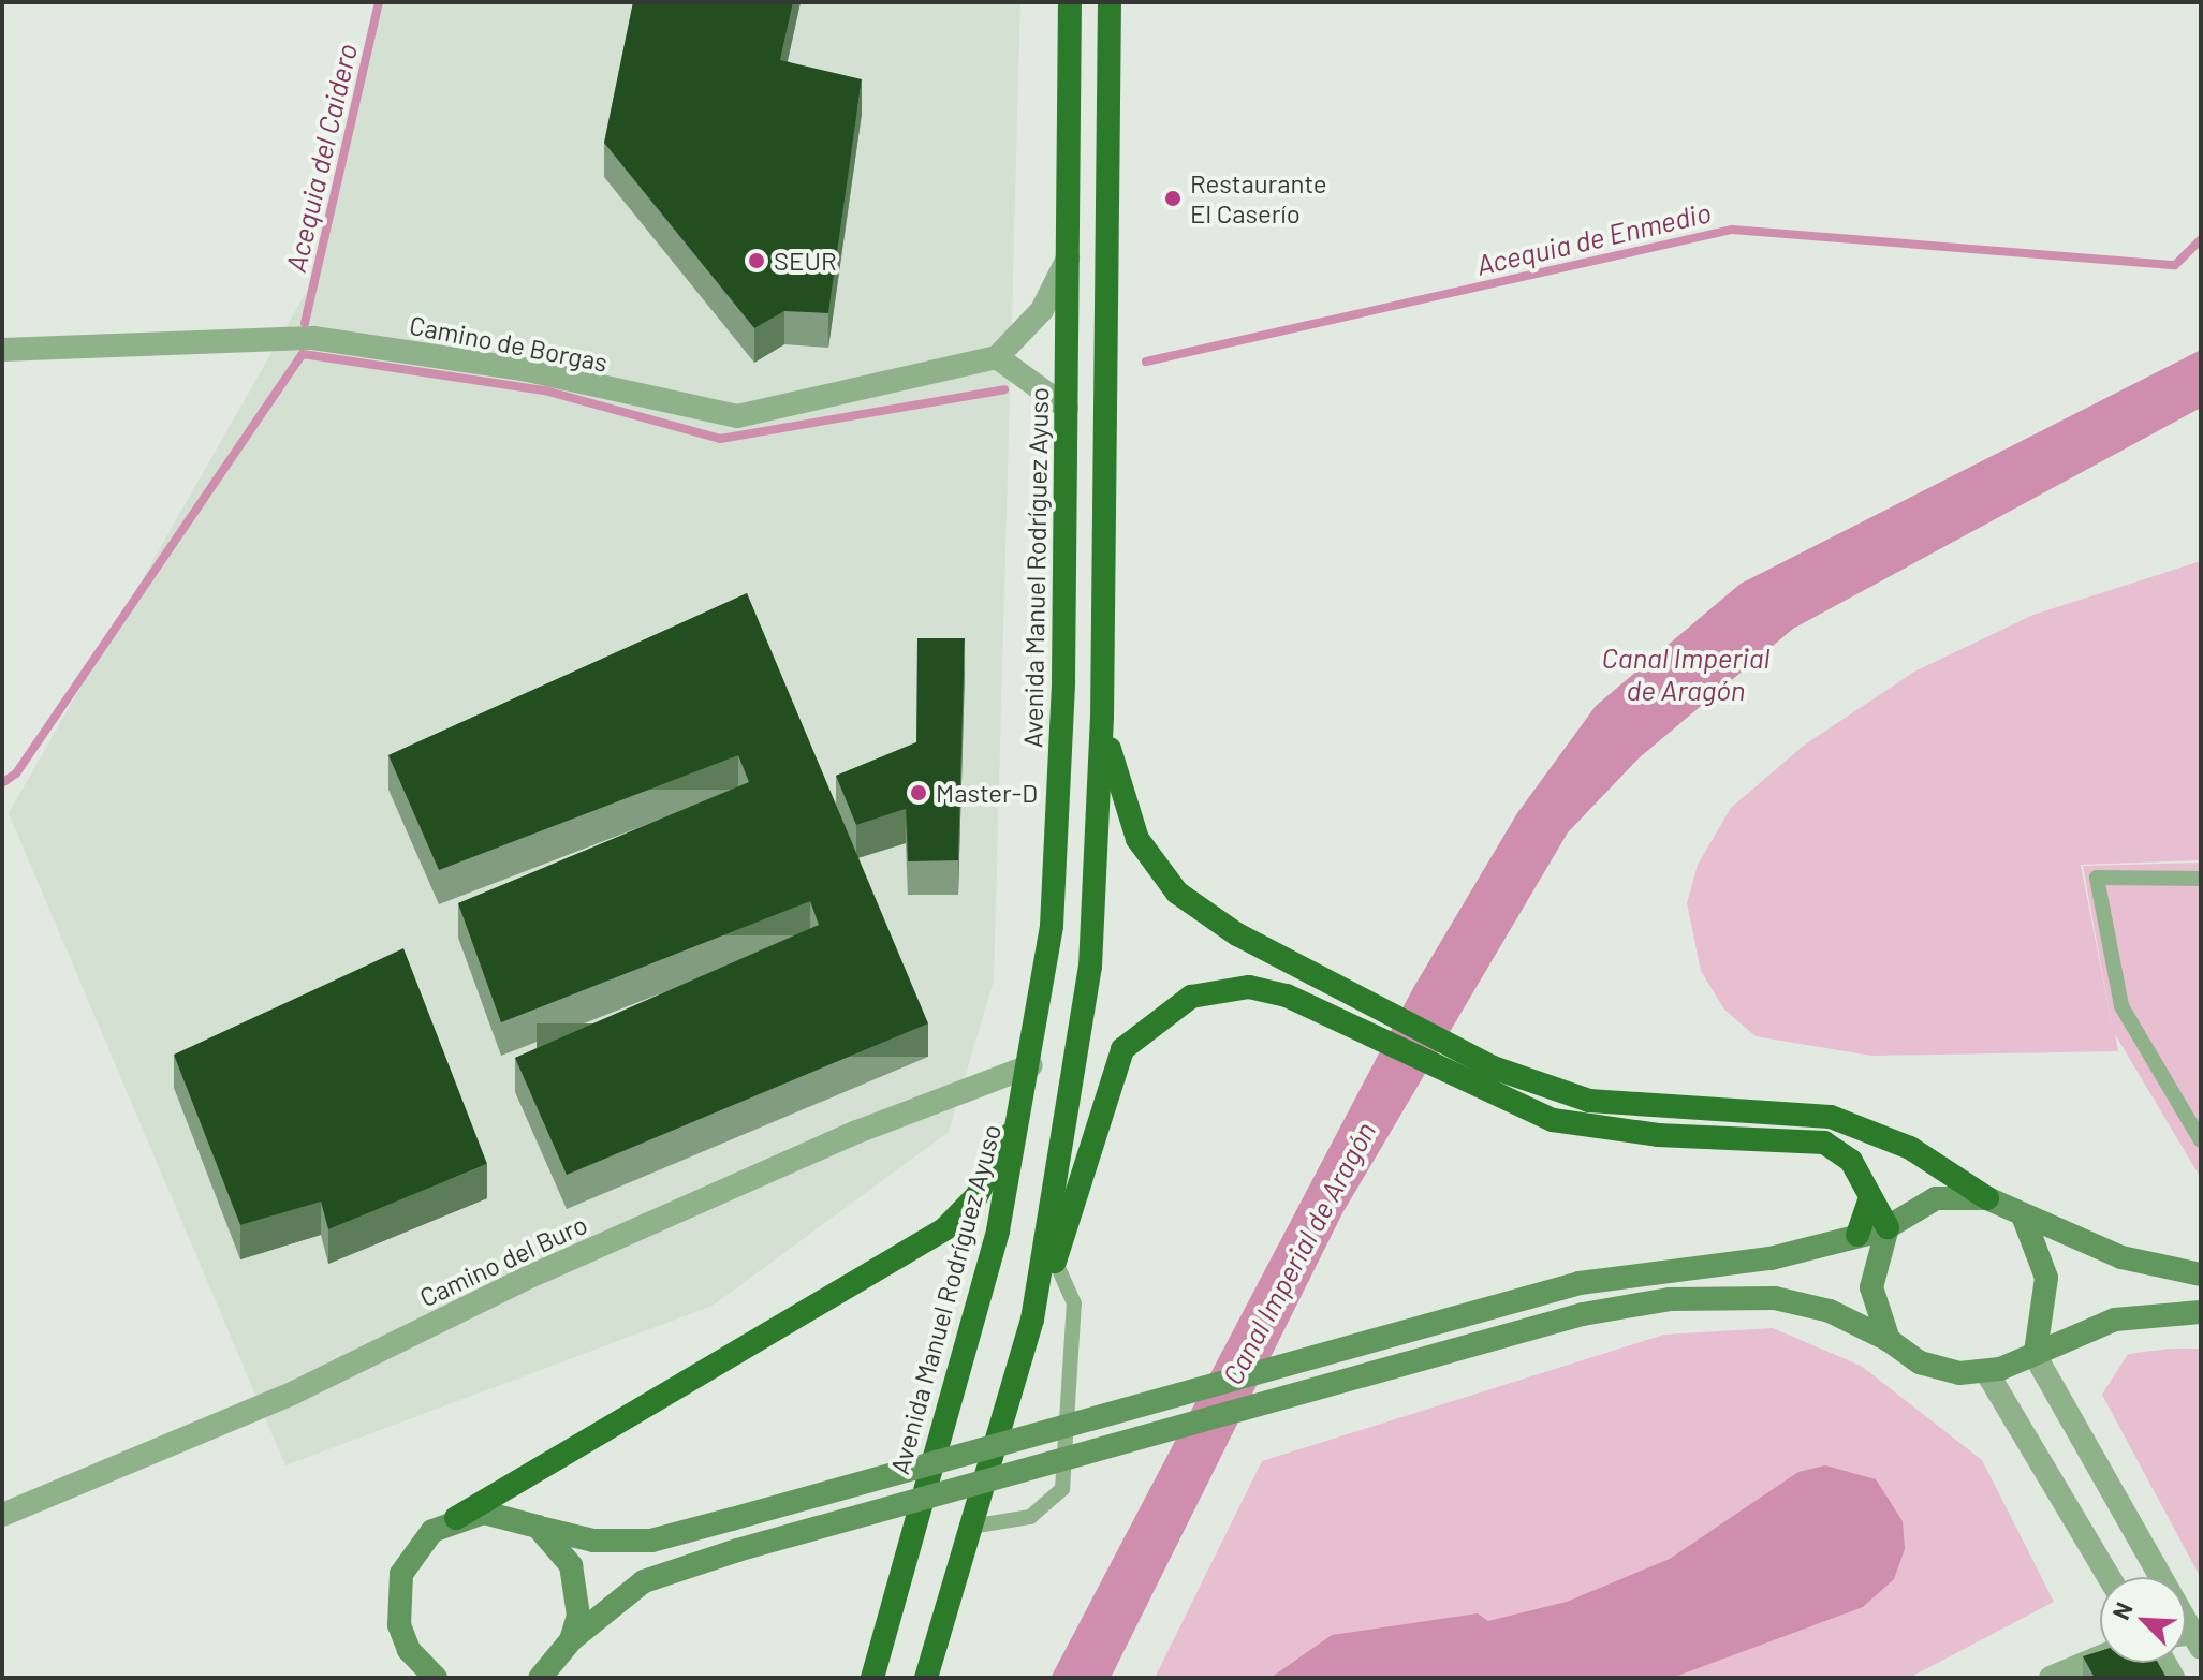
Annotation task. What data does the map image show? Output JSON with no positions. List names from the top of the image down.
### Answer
{
  "streets": {
    "highway": ["Avenida Manuel Rodríguez Ayuso"],
    "street": ["Camino de Borgas", "Camino del Buro"]
  },
  "crossings": [
    ["Avenida Manuel Rodríguez Ayuso", "Camino del Buro"]
  ],
  "water": ["Acequia del Caidero", "Acequia de Enmedio", "Canal Imperial de Aragón"],
  "places": ["Restaurante El Caserío", "SEUR", "Master-D"],
  "north": "top left"
}
